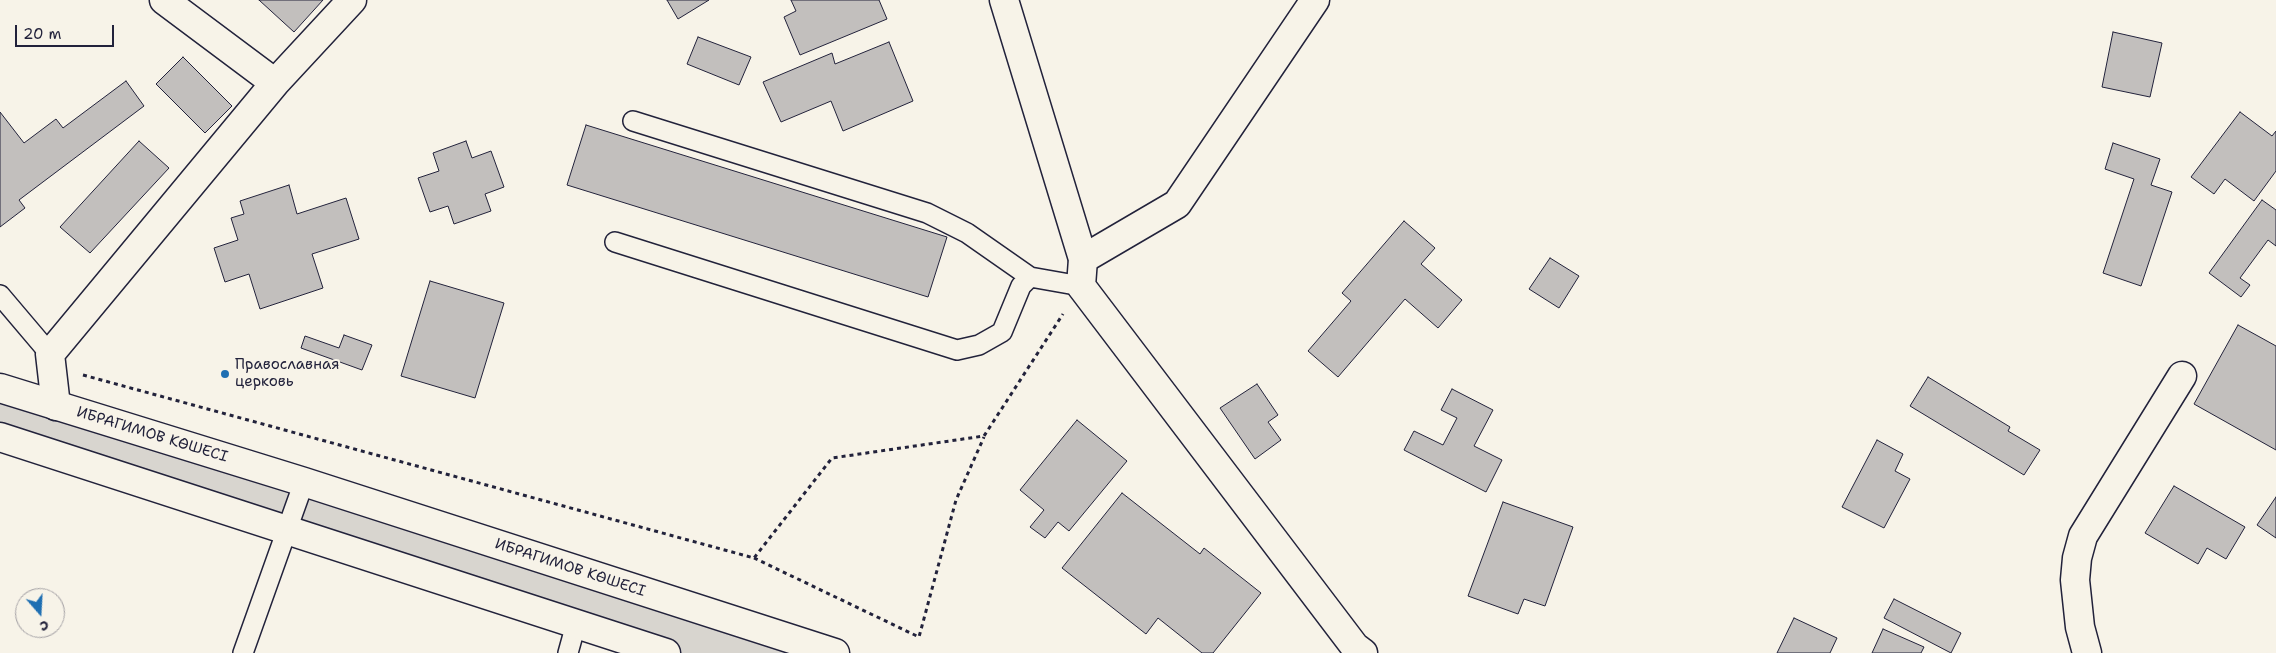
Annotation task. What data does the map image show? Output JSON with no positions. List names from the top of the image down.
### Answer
{
  "streets": {
    "street": ["ИБРАГИМОВ КӨШЕСІ"]
  },
  "places": ["Православная церковь"],
  "scale_bar": "20 m",
  "north": "bottom"
}
